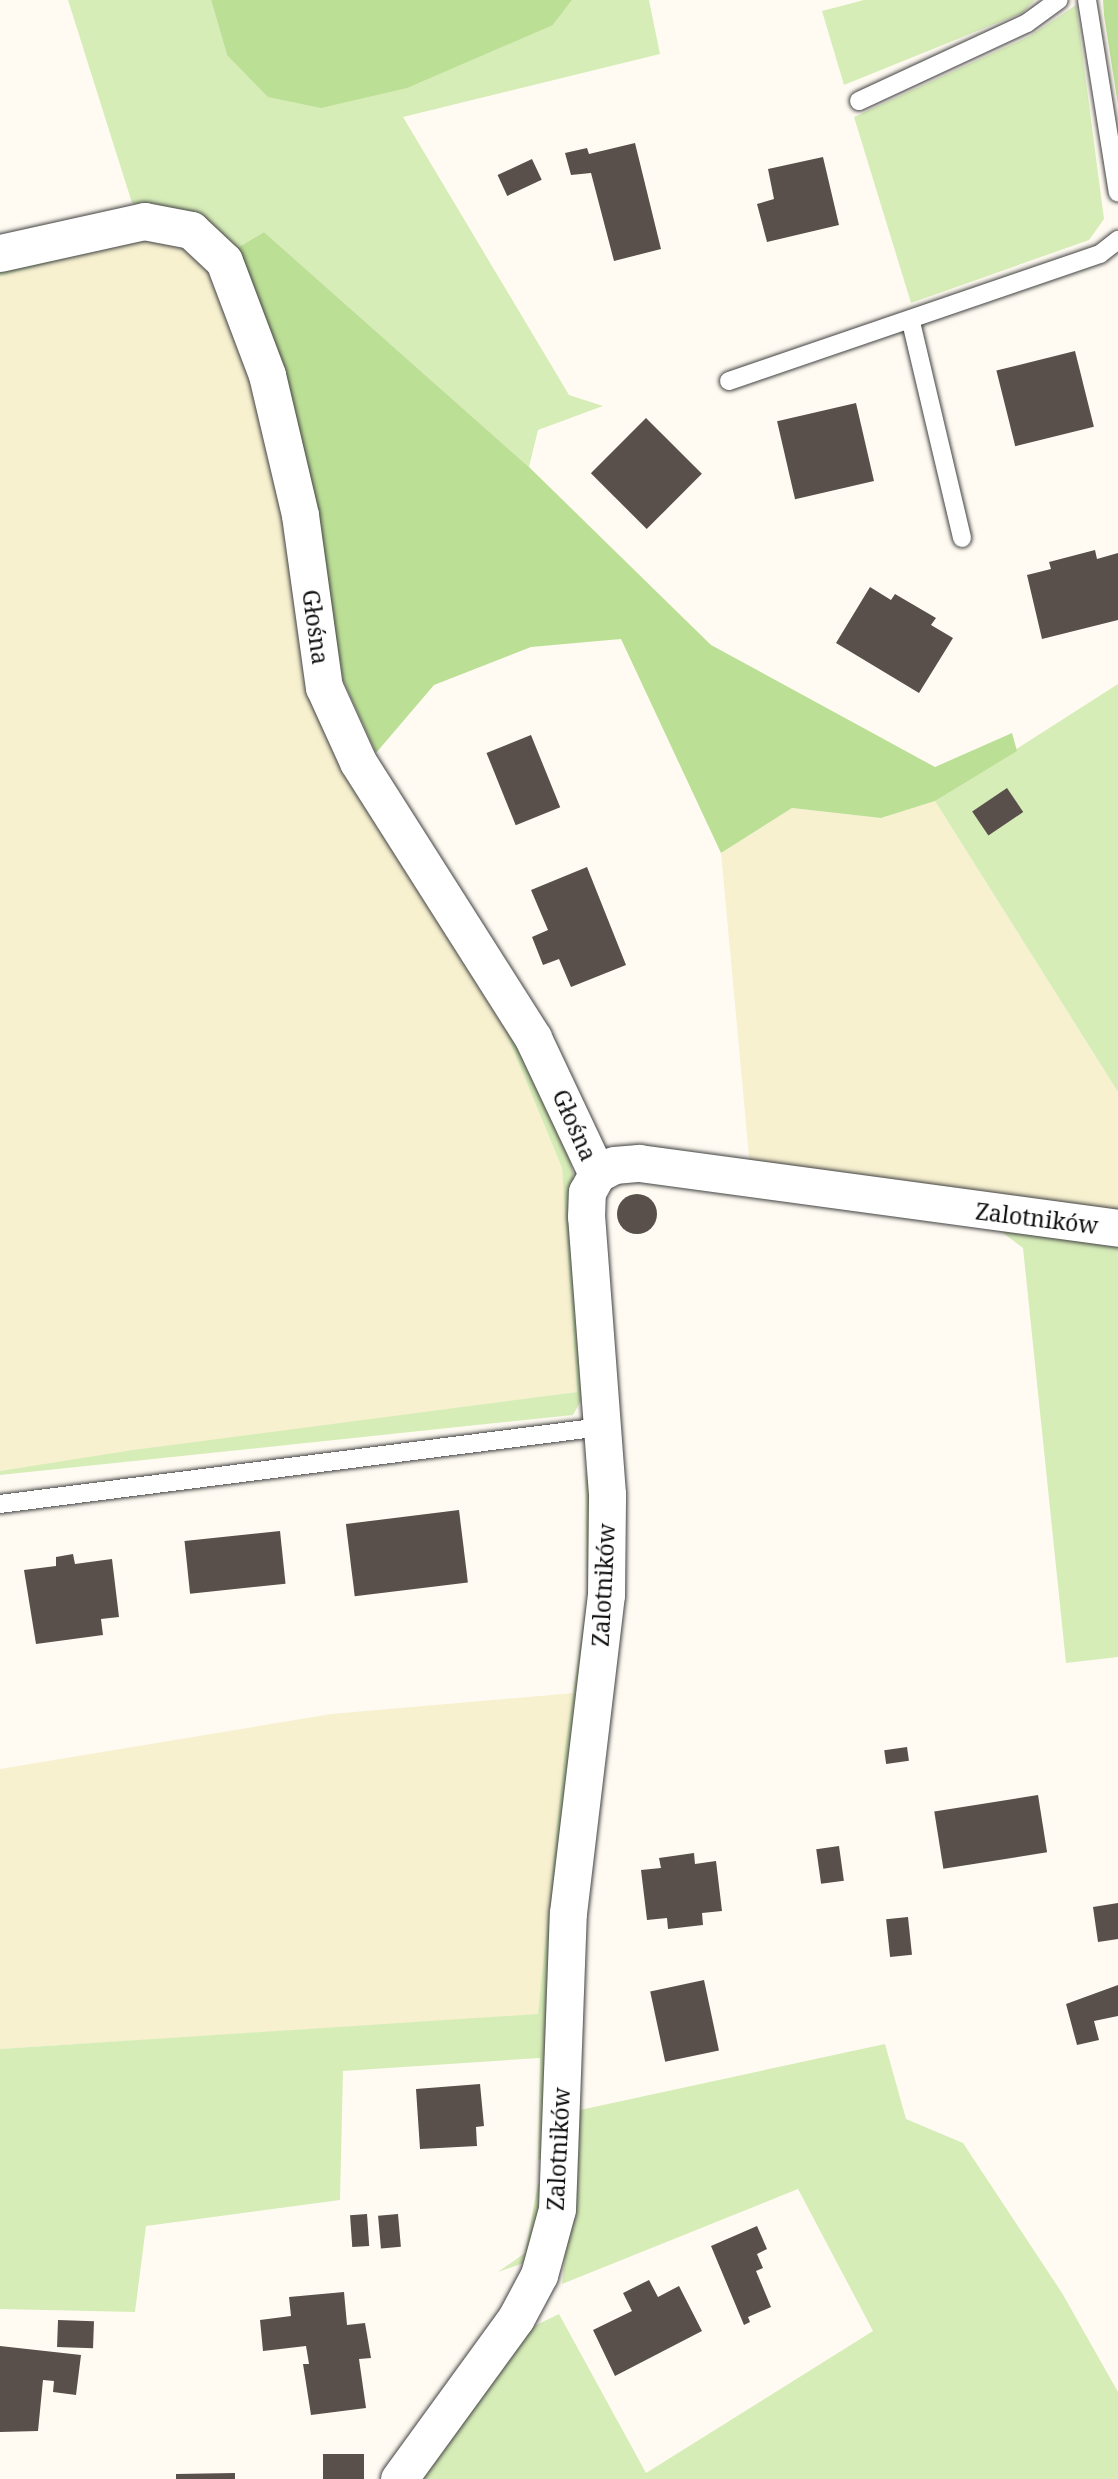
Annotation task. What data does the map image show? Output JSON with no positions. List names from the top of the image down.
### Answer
{
  "streets": {
    "street": ["Głośna", "Zalotników"]
  },
  "crossings": [
    ["Głośna", "Zalotników"]
  ]
}
